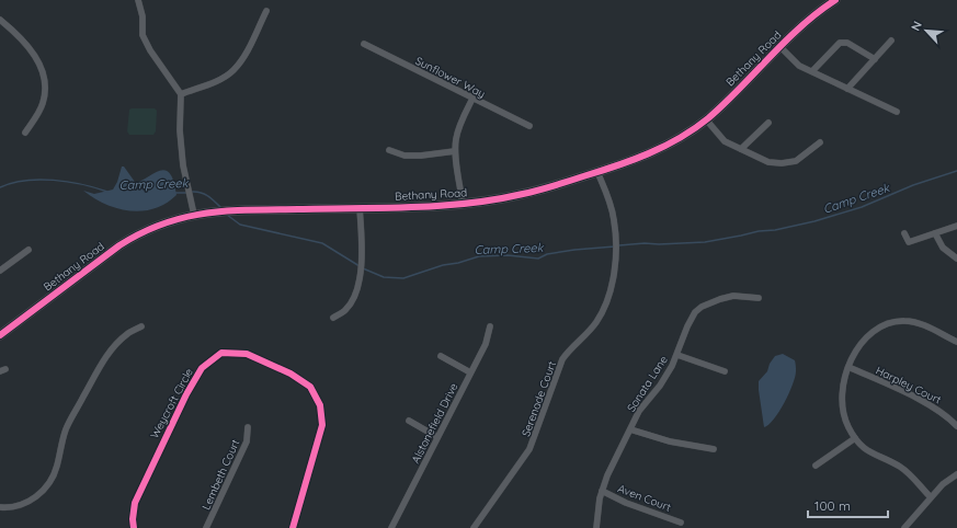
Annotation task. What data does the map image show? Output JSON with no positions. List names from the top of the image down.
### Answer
{
  "streets": {
    "street": [
      "Bethany Road",
      "Sunflower Way",
      "Sonata Lane",
      "Harpley Court",
      "Serenade Court",
      "Weycroft Circle",
      "Alstonefield Drive",
      "Lembeth Court",
      "Aven Court"
    ]
  },
  "crossings": [
    ["Bethany Road", "Serenade Court"],
    ["Sonata Lane", "Aven Court"]
  ],
  "water": ["Camp Creek"],
  "scale_bar": "100 m",
  "north": "top left"
}
